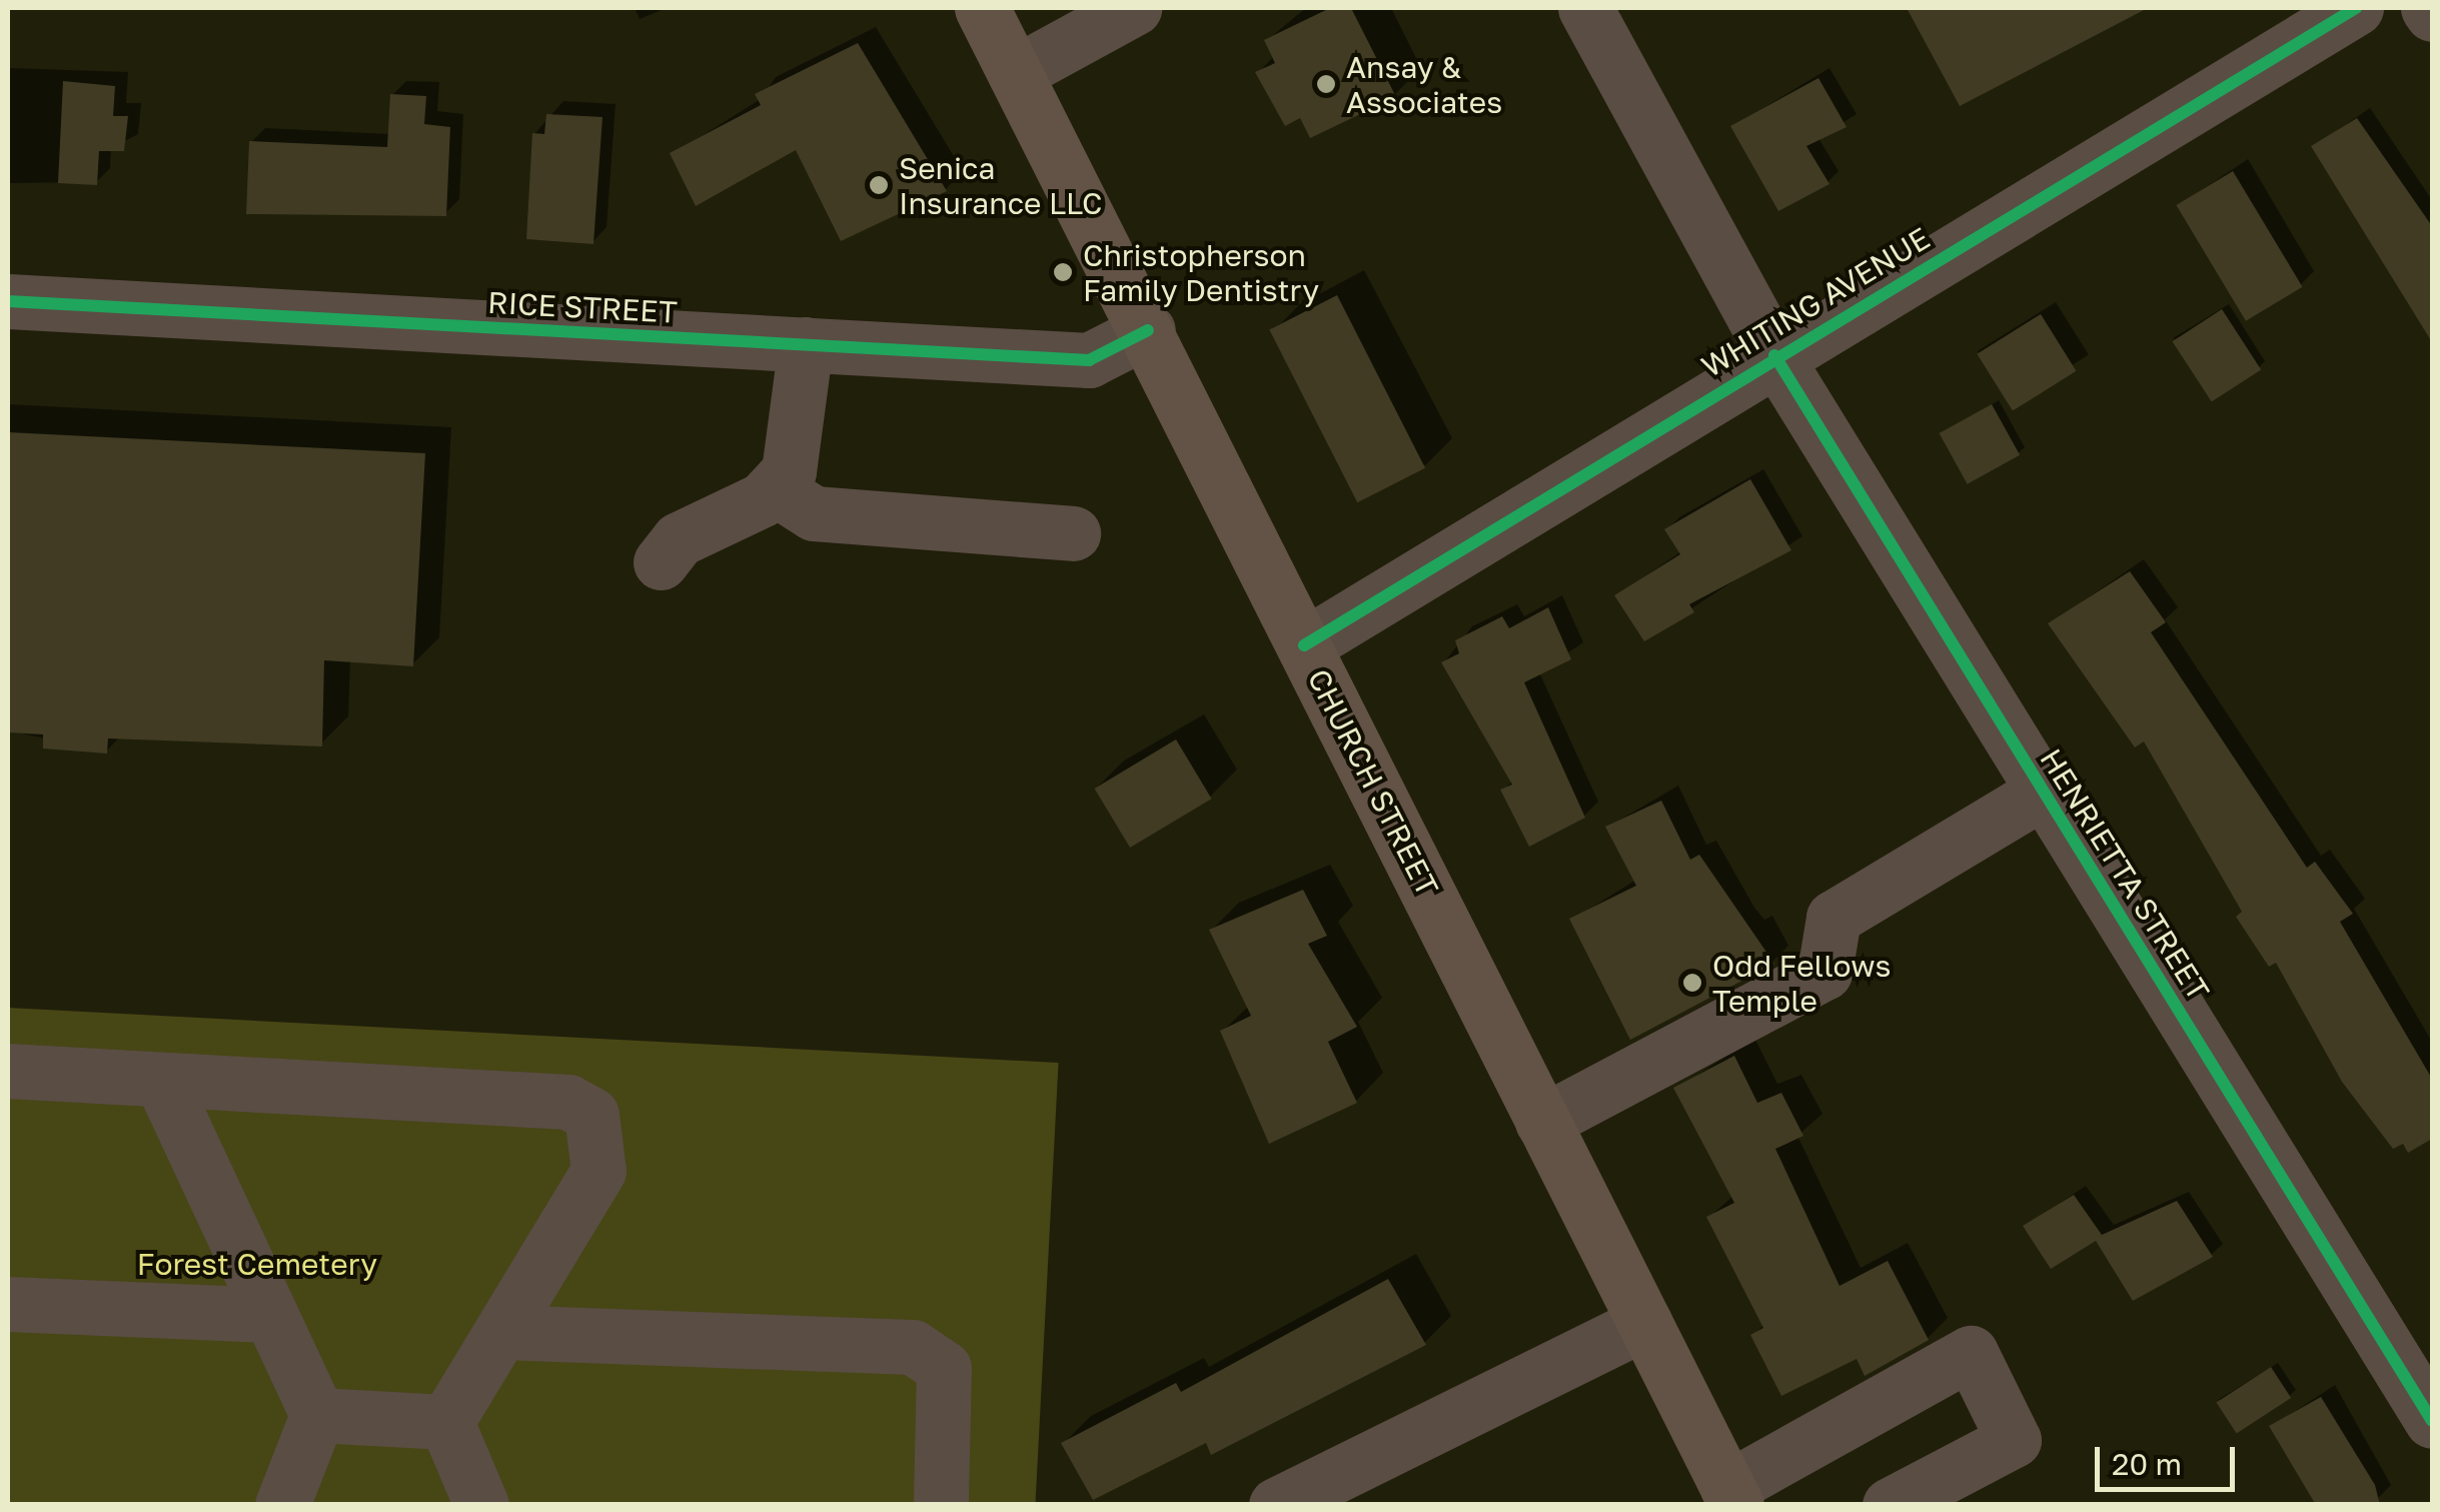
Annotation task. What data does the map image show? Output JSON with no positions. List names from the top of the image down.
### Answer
{
  "streets": {
    "main road": ["CHURCH STREET"],
    "street": ["WHITING AVENUE", "RICE STREET", "HENRIETTA STREET"]
  },
  "crossings": [
    ["WHITING AVENUE", "CHURCH STREET"],
    ["WHITING AVENUE", "HENRIETTA STREET"],
    ["RICE STREET", "CHURCH STREET"]
  ],
  "parks": ["Forest Cemetery"],
  "places": [
    "Ansay & Associates",
    "Senica Insurance LLC",
    "Christopherson Family Dentistry",
    "Odd Fellows Temple"
  ],
  "scale_bar": "20 m"
}
